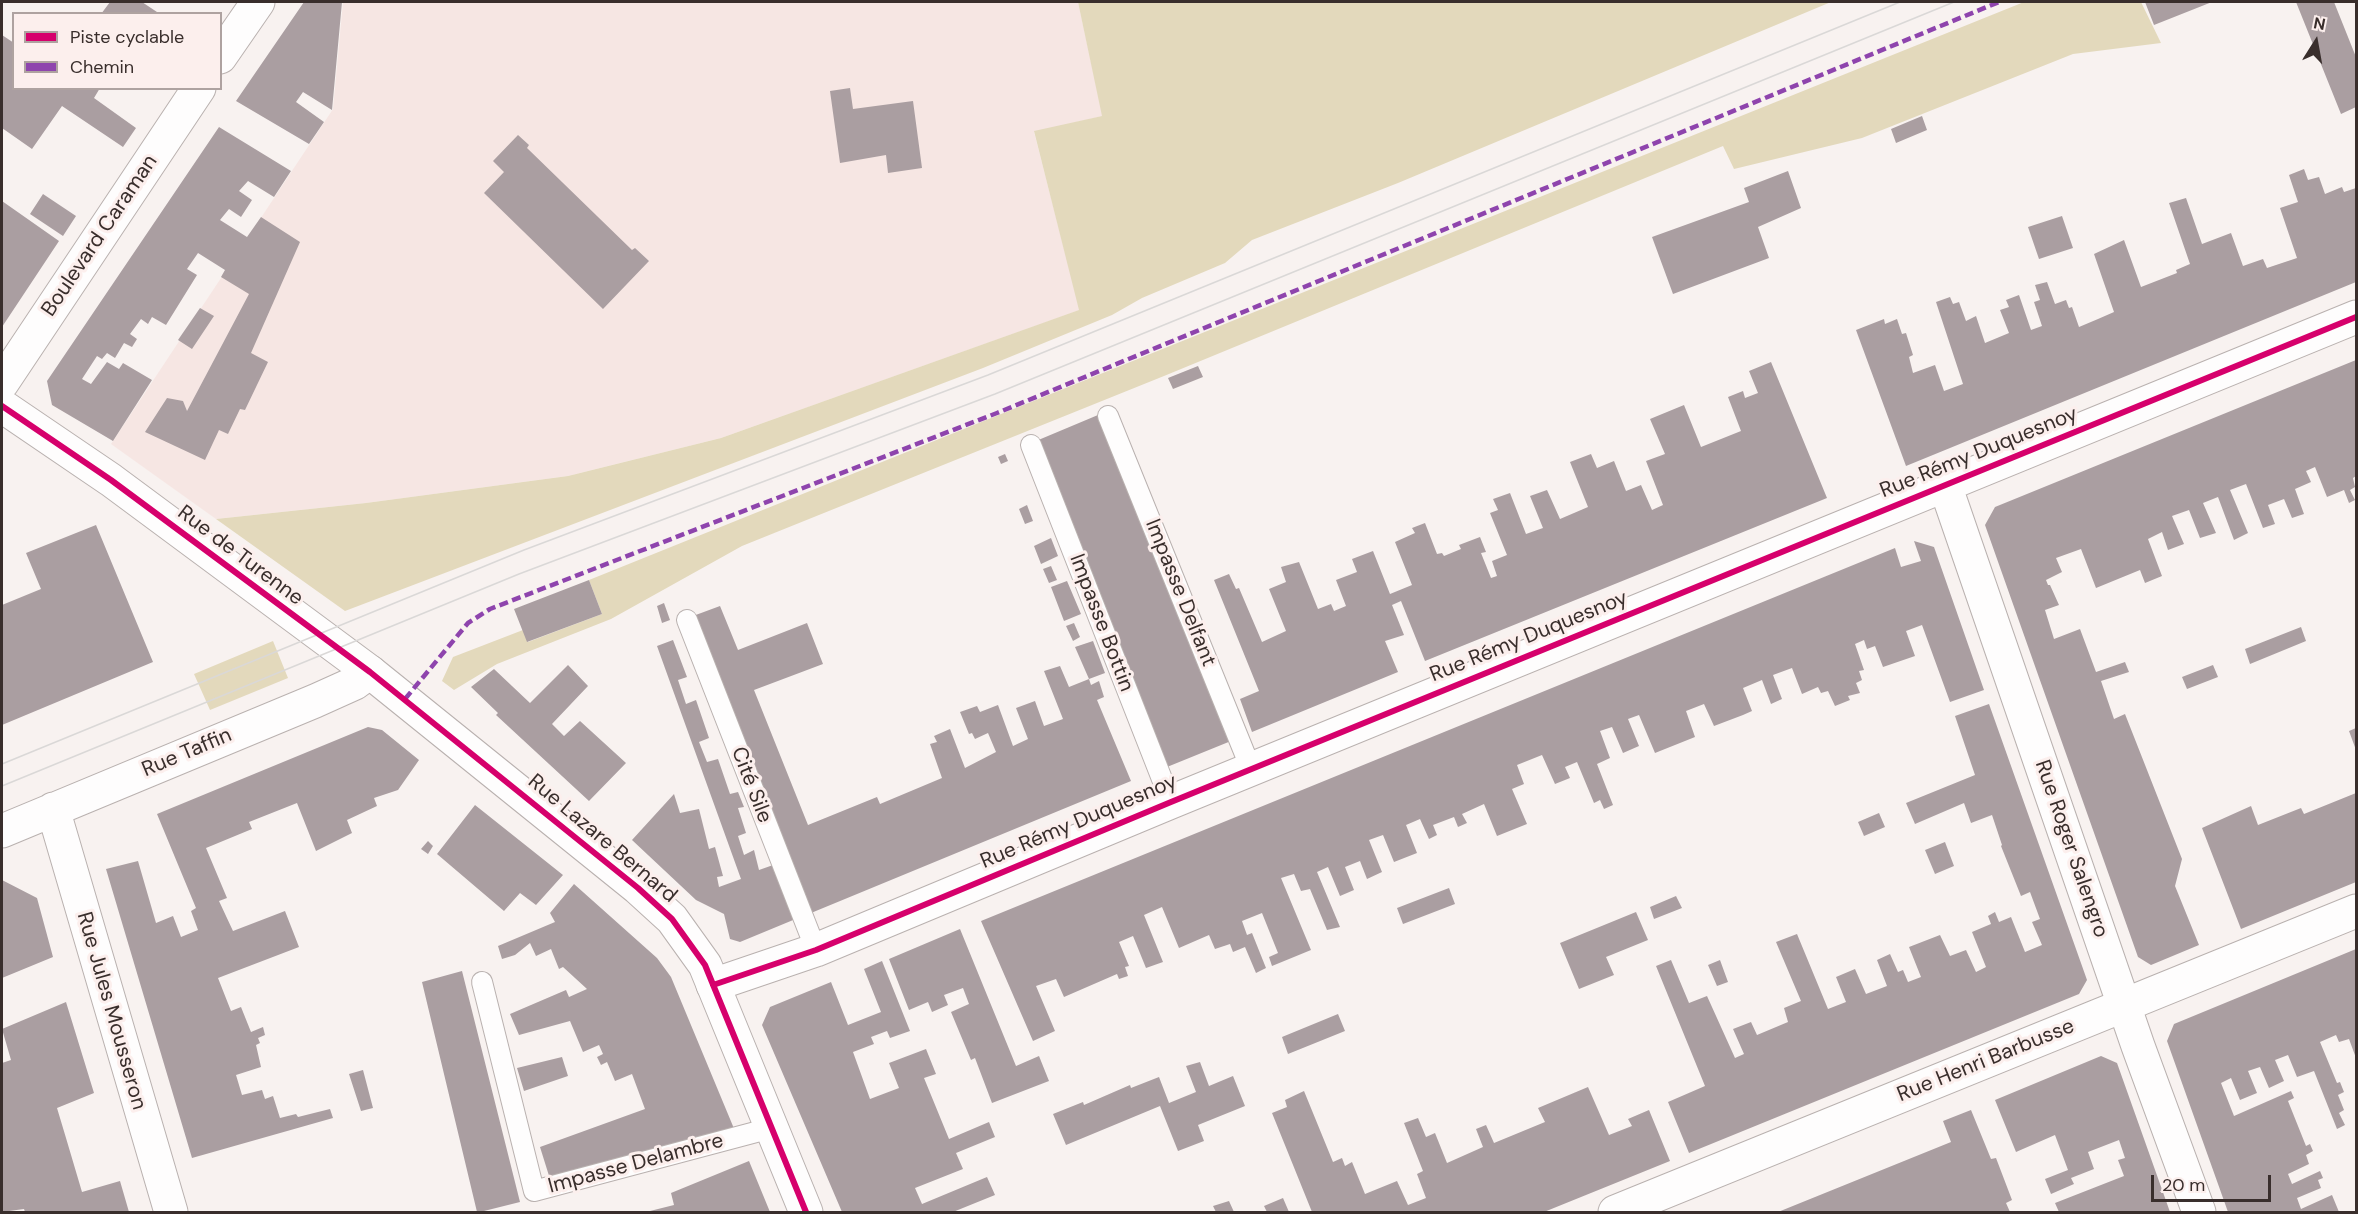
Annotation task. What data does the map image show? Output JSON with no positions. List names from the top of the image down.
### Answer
{
  "streets": {
    "street": [
      "Boulevard Caraman",
      "Rue Rémy Duquesnoy",
      "Rue de Turenne",
      "Rue Taffin",
      "Rue Lazare Bernard",
      "Rue Roger Salengro",
      "Rue Jules Mousseron",
      "Rue Henri Barbusse"
    ],
    "lane": [
      "Impasse Delfant",
      "Impasse Bottin",
      "Cité Sile",
      "Impasse Delambre"
    ]
  },
  "crossings": [
    ["Rue Rémy Duquesnoy", "Impasse Delfant"],
    ["Rue Rémy Duquesnoy", "Impasse Bottin"],
    ["Rue Rémy Duquesnoy", "Cité Sile"],
    ["Rue Rémy Duquesnoy", "Rue Lazare Bernard"],
    ["Rue Rémy Duquesnoy", "Rue Roger Salengro"],
    ["Rue de Turenne", "Rue Taffin"],
    ["Rue de Turenne", "Rue Lazare Bernard"],
    ["Rue Taffin", "Rue Jules Mousseron"],
    ["Rue Lazare Bernard", "Impasse Delambre"],
    ["Rue Roger Salengro", "Rue Henri Barbusse"]
  ],
  "legend": ["Piste cyclable", "Chemin"],
  "scale_bar": "20 m",
  "north": "top"
}
